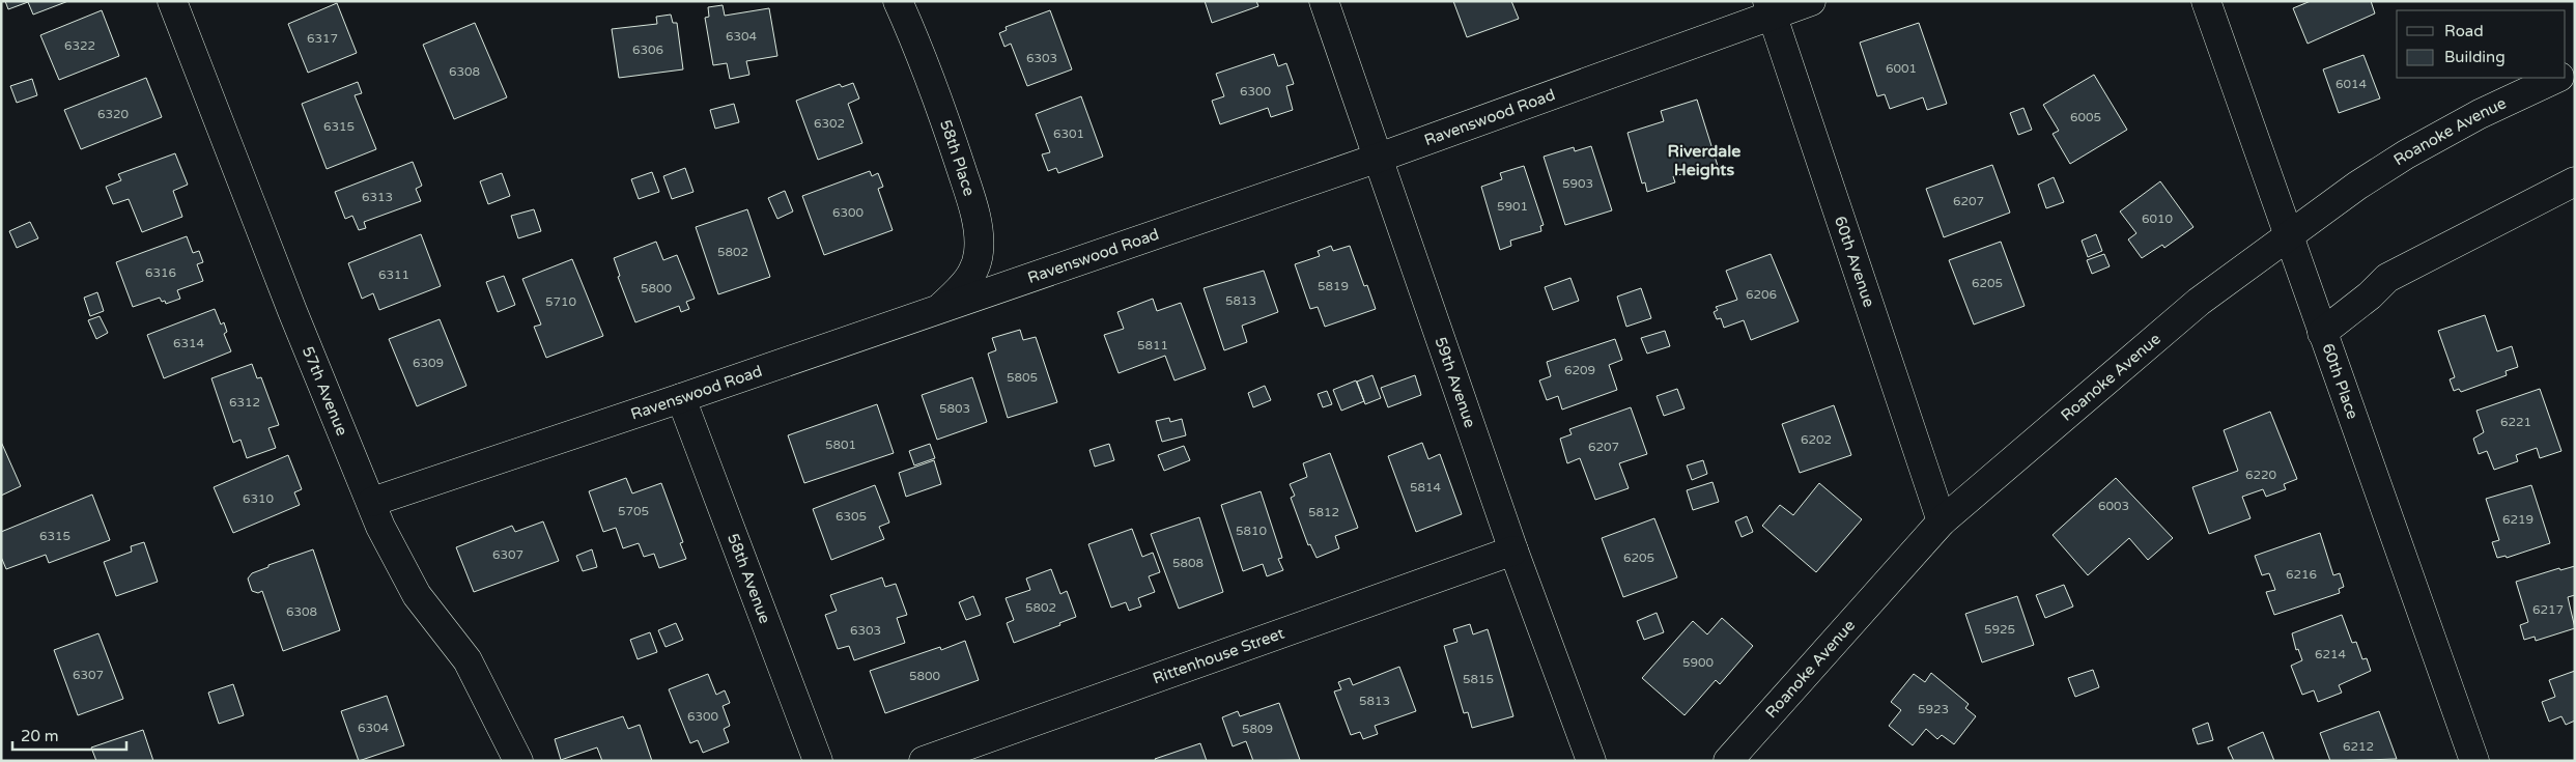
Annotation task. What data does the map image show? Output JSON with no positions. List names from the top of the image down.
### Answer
{
  "streets": {
    "street": [
      "Ravenswood Road",
      "Roanoke Avenue",
      "58th Place",
      "60th Avenue",
      "59th Avenue",
      "60th Place",
      "57th Avenue",
      "58th Avenue",
      "Rittenhouse Street"
    ]
  },
  "crossings": [
    ["Ravenswood Road", "58th Place"],
    ["Ravenswood Road", "60th Avenue"],
    ["Ravenswood Road", "59th Avenue"],
    ["Ravenswood Road", "57th Avenue"],
    ["Ravenswood Road", "58th Avenue"],
    ["Roanoke Avenue", "60th Avenue"],
    ["Roanoke Avenue", "60th Place"],
    ["59th Avenue", "Rittenhouse Street"]
  ],
  "districts": ["Riverdale Heights"],
  "house_numbers": [
    "6304",
    "6317",
    "6322",
    "6306",
    "6303",
    "6001",
    "6308",
    "6014",
    "6300",
    "6320",
    "6005",
    "6302",
    "6315",
    "6301",
    "5903",
    "6313",
    "6207",
    "5901",
    "6300",
    "6010",
    "5802",
    "6316",
    "6311",
    "6205",
    "5819",
    "5800",
    "6206",
    "5813",
    "5710",
    "6314",
    "5811",
    "6309",
    "6209",
    "5805",
    "6312",
    "5803",
    "6221",
    "6202",
    "5801",
    "6207",
    "6220",
    "5814",
    "6310",
    "6003",
    "5705",
    "5812",
    "6305",
    "6219",
    "5810",
    "6315",
    "6307",
    "6205",
    "5808",
    "6216",
    "5802",
    "6217",
    "6308",
    "5925",
    "6303",
    "6214",
    "5900",
    "6307",
    "5800",
    "5815",
    "5813",
    "5923",
    "6300",
    "6304",
    "5809",
    "6212"
  ],
  "legend": ["Road", "Building"],
  "scale_bar": "20 m"
}
